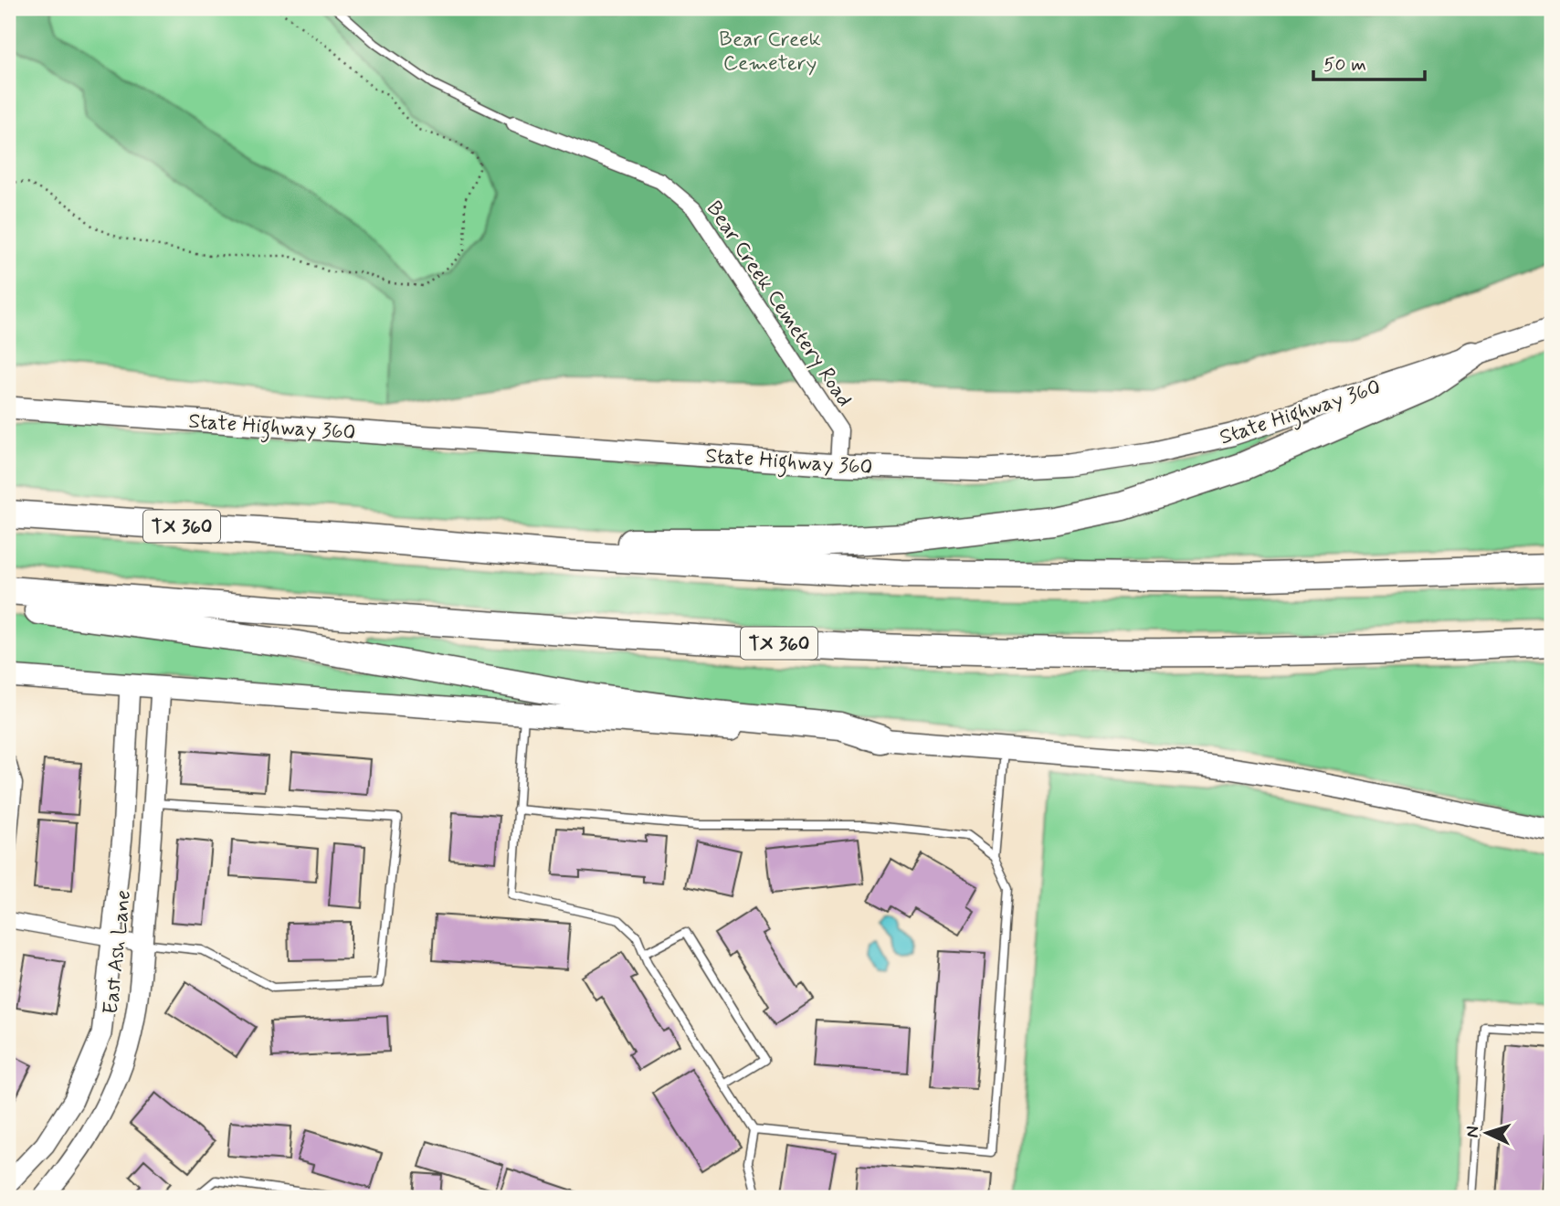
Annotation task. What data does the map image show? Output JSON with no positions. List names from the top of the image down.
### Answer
{
  "streets": {
    "highway": ["TX 360"],
    "main road": ["State Highway 360"],
    "street": ["Bear Creek Cemetery Road", "East Ash Lane"]
  },
  "crossings": [
    ["Bear Creek Cemetery Road", "State Highway 360"]
  ],
  "parks": ["Bear Creek Cemetery"],
  "scale_bar": "50 m",
  "north": "left"
}
